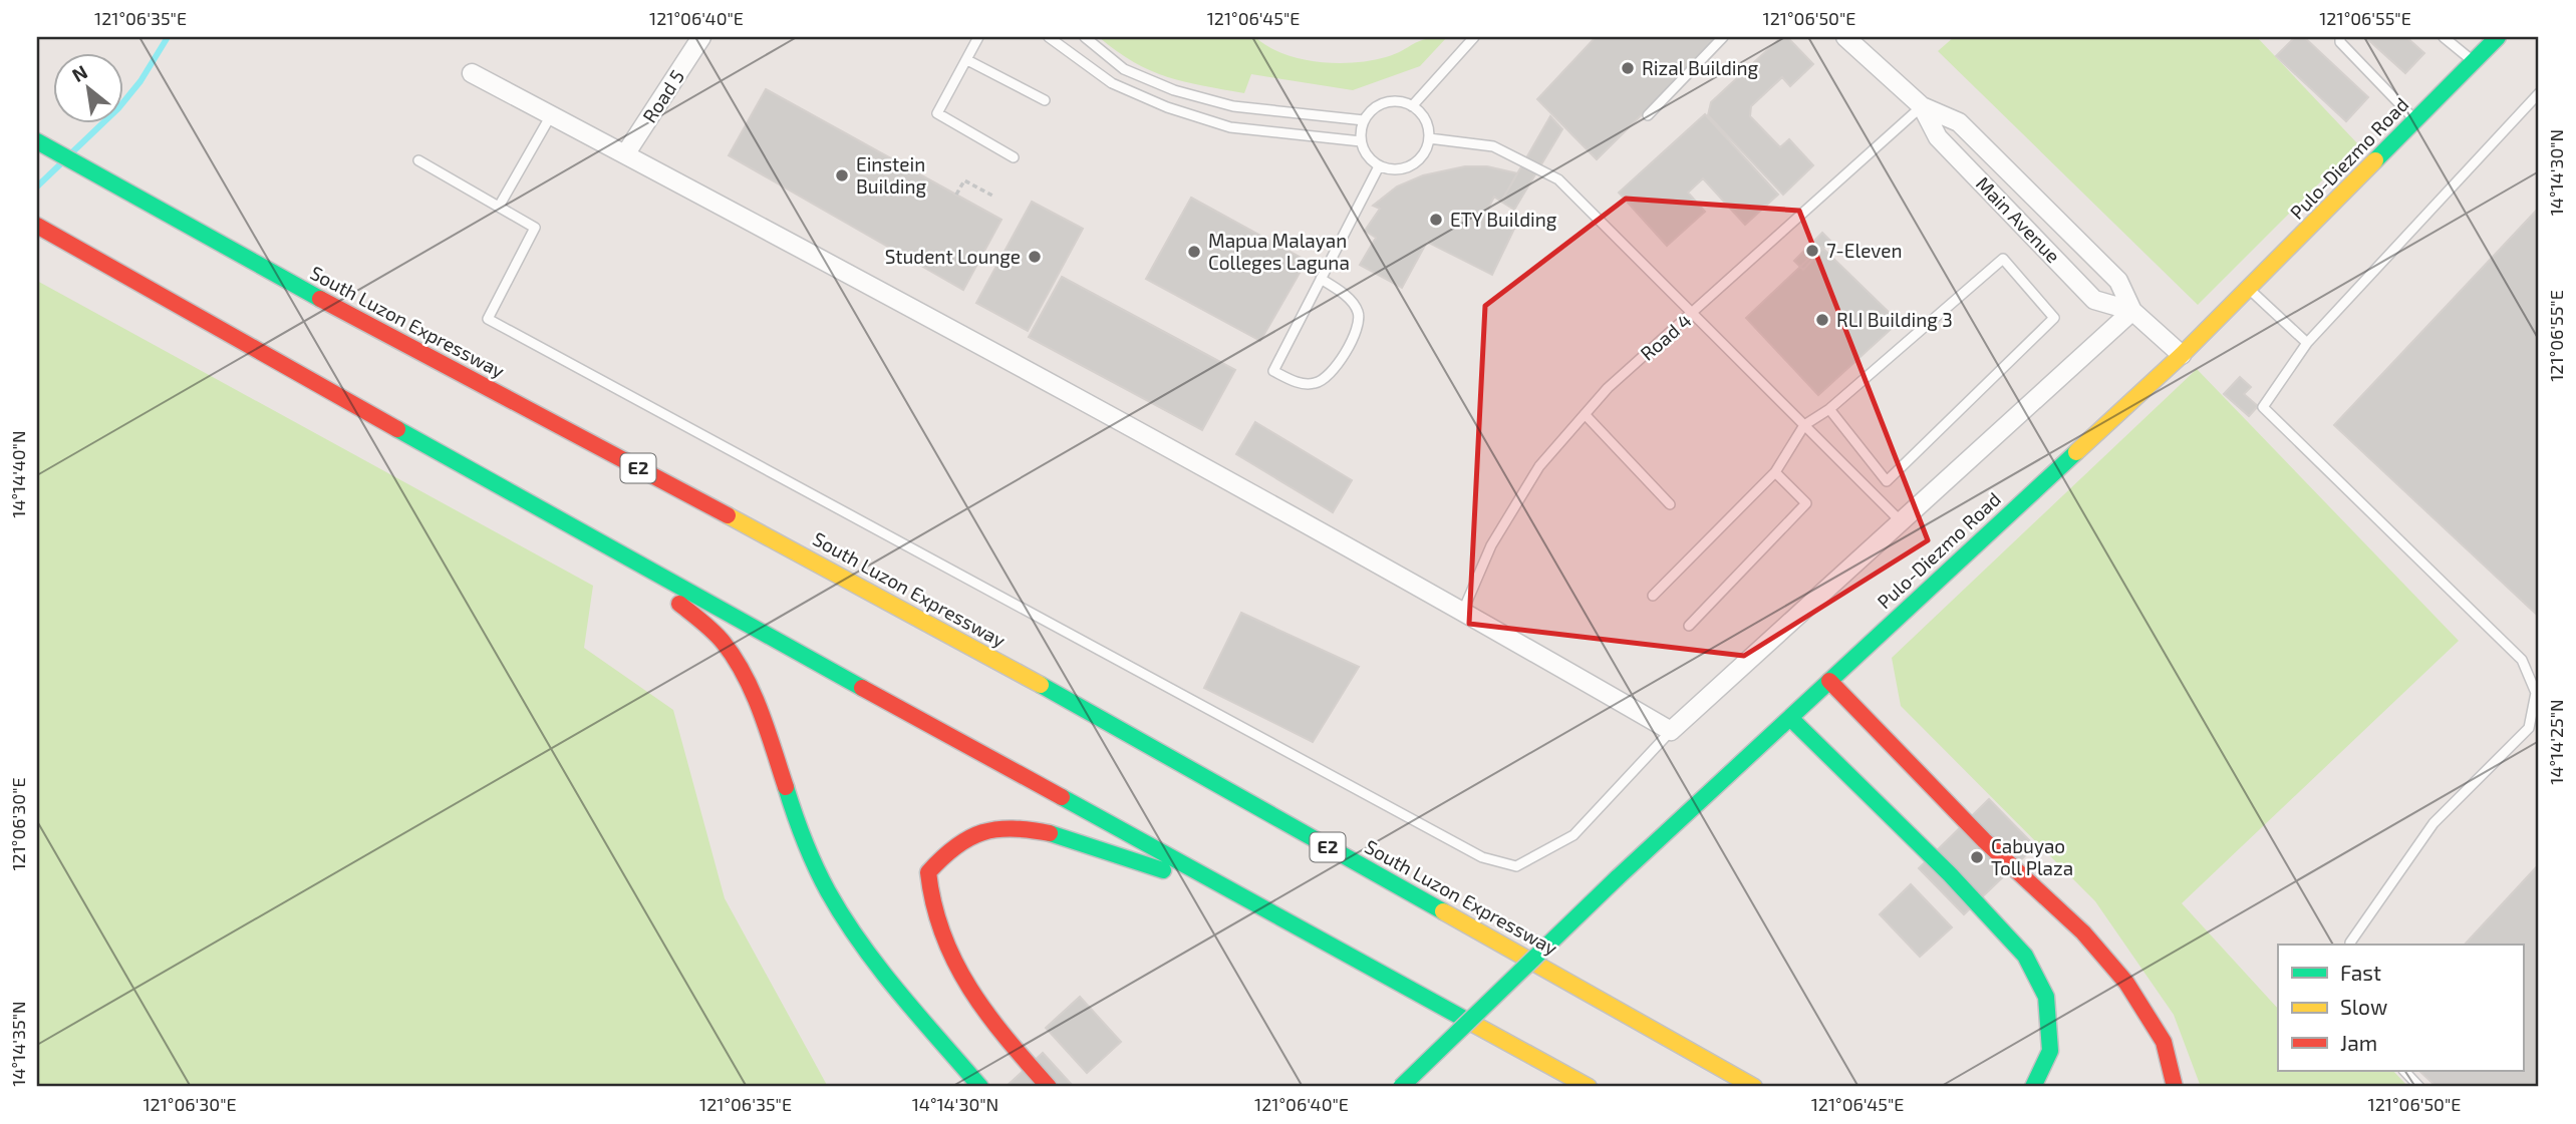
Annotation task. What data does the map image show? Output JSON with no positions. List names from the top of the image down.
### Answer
{
  "streets": {
    "main road": ["Pulo-Diezmo Road", "South Luzon Expressway", "E2"],
    "street": ["Road 5", "Main Avenue"],
    "lane": ["Road 4"]
  },
  "crossings": [
    ["Pulo-Diezmo Road", "Main Avenue"],
    ["Main Avenue", "Road 4"]
  ],
  "places": [
    "Rizal Building",
    "Einstein Building",
    "ETY Building",
    "7-Eleven",
    "Mapua Malayan Colleges Laguna",
    "Student Lounge",
    "RLI Building 3",
    "Cabuyao Toll Plaza"
  ],
  "legend": ["Fast", "Slow", "Jam"],
  "north": "top left",
  "coordinates": [
    "121°06'35\"E",
    "121°06'40\"E",
    "121°06'45\"E",
    "121°06'50\"E",
    "121°06'55\"E",
    "14°14'30\"N",
    "14°14'40\"N",
    "14°14'25\"N",
    "121°06'30\"E",
    "14°14'35\"N"
  ]
}
